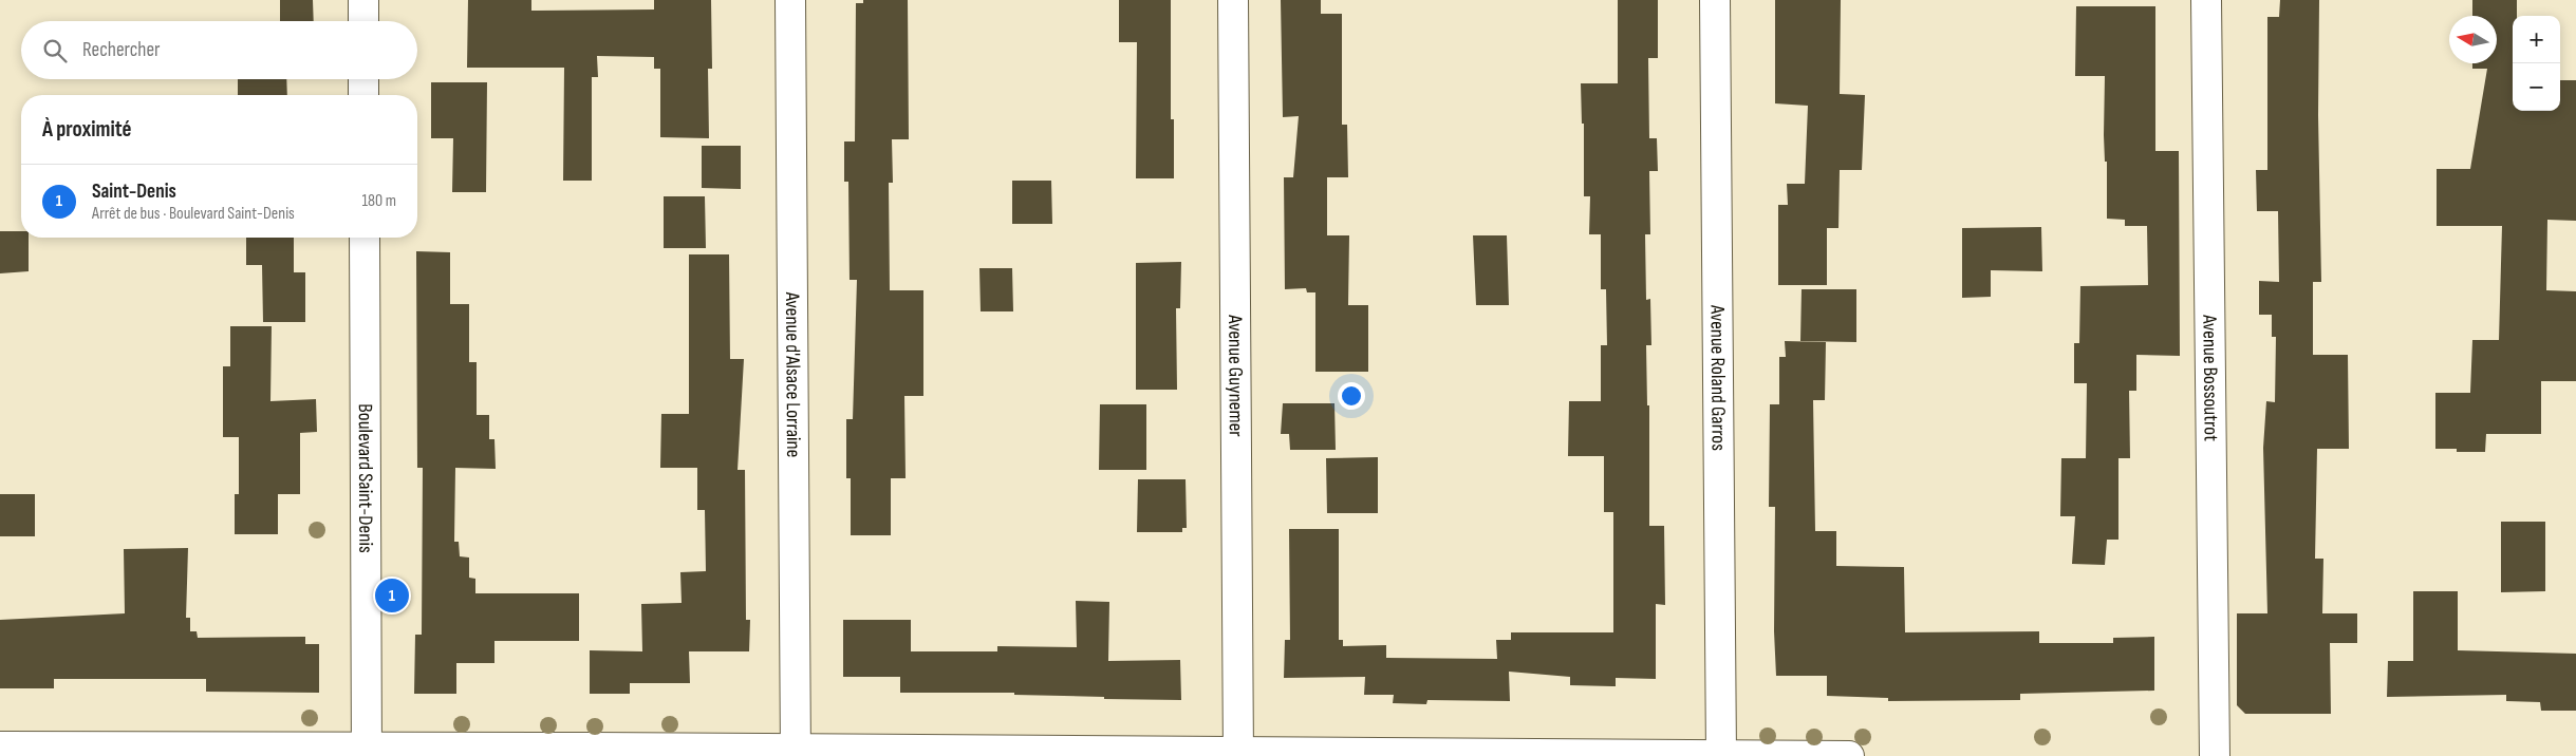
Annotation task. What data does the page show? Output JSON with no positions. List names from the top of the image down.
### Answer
{
  "streets": {
    "street": [
      "Avenue d'Alsace Lorraine",
      "Avenue Guynemer",
      "Avenue Roland Garros",
      "Avenue Bossoutrot",
      "Boulevard Saint-Denis"
    ]
  },
  "north": "left",
  "page": {
    "map_buttons": ["+", "−"],
    "search": "Rechercher",
    "heading": "À proximité",
    "list": [
      {
        "mark": "1",
        "name": "Saint-Denis",
        "note": "Arrêt de bus · Boulevard Saint-Denis",
        "value": "180 m"
      }
    ],
    "pins": "1"
  }
}
